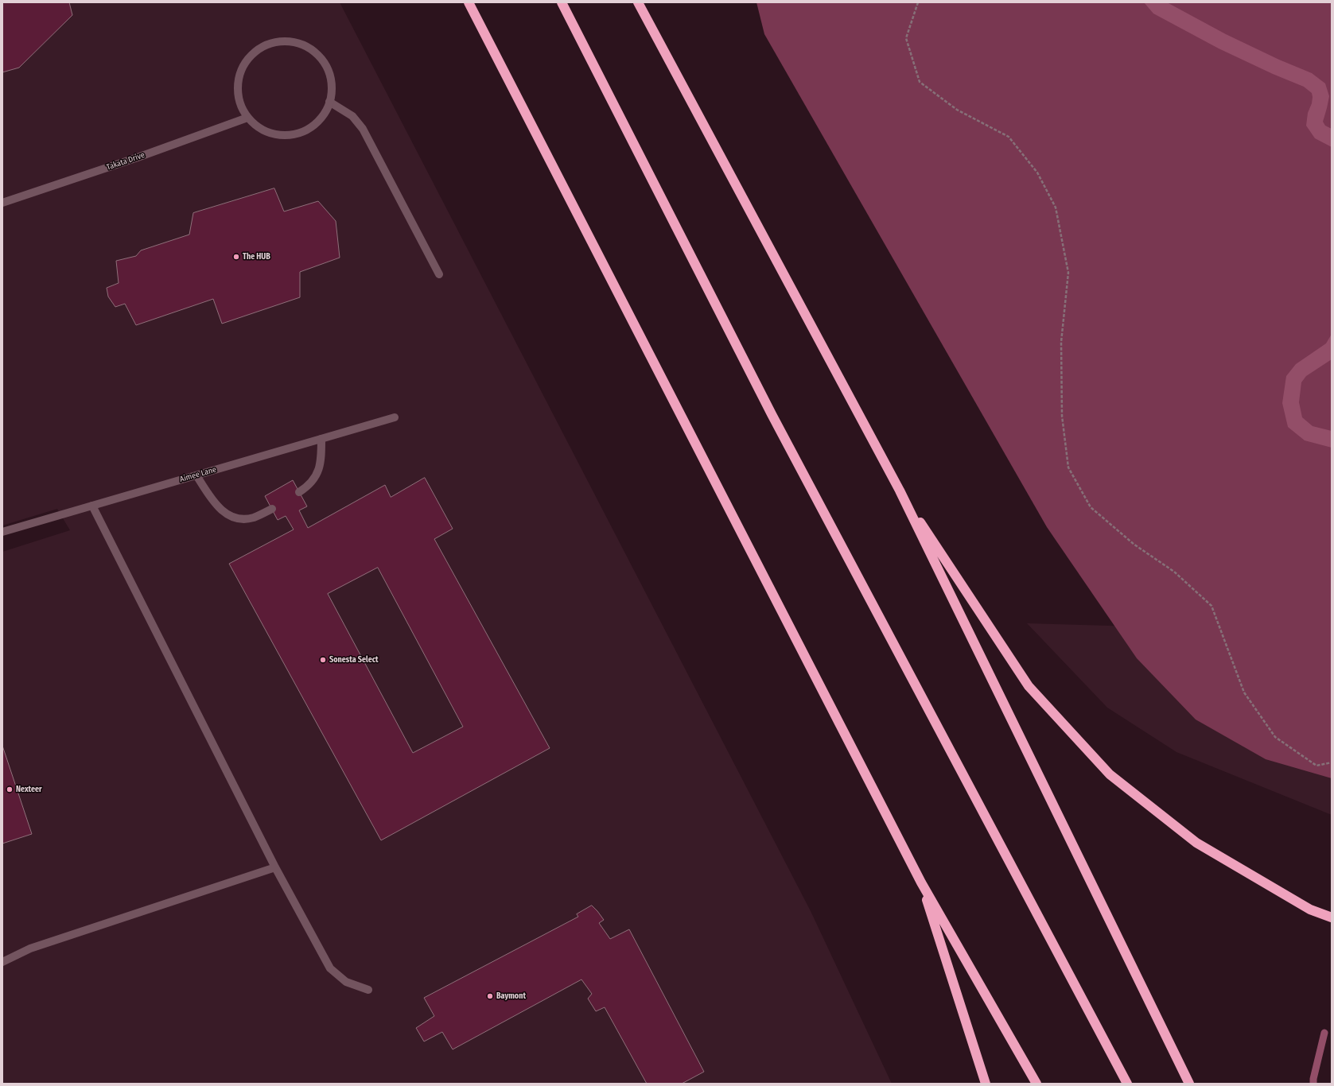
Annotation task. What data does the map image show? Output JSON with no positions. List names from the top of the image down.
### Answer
{
  "streets": {
    "street": ["Takata Drive", "Aimee Lane"]
  },
  "places": [
    "The HUB",
    "Sonesta Select",
    "Nexteer",
    "Baymont"
  ]
}
